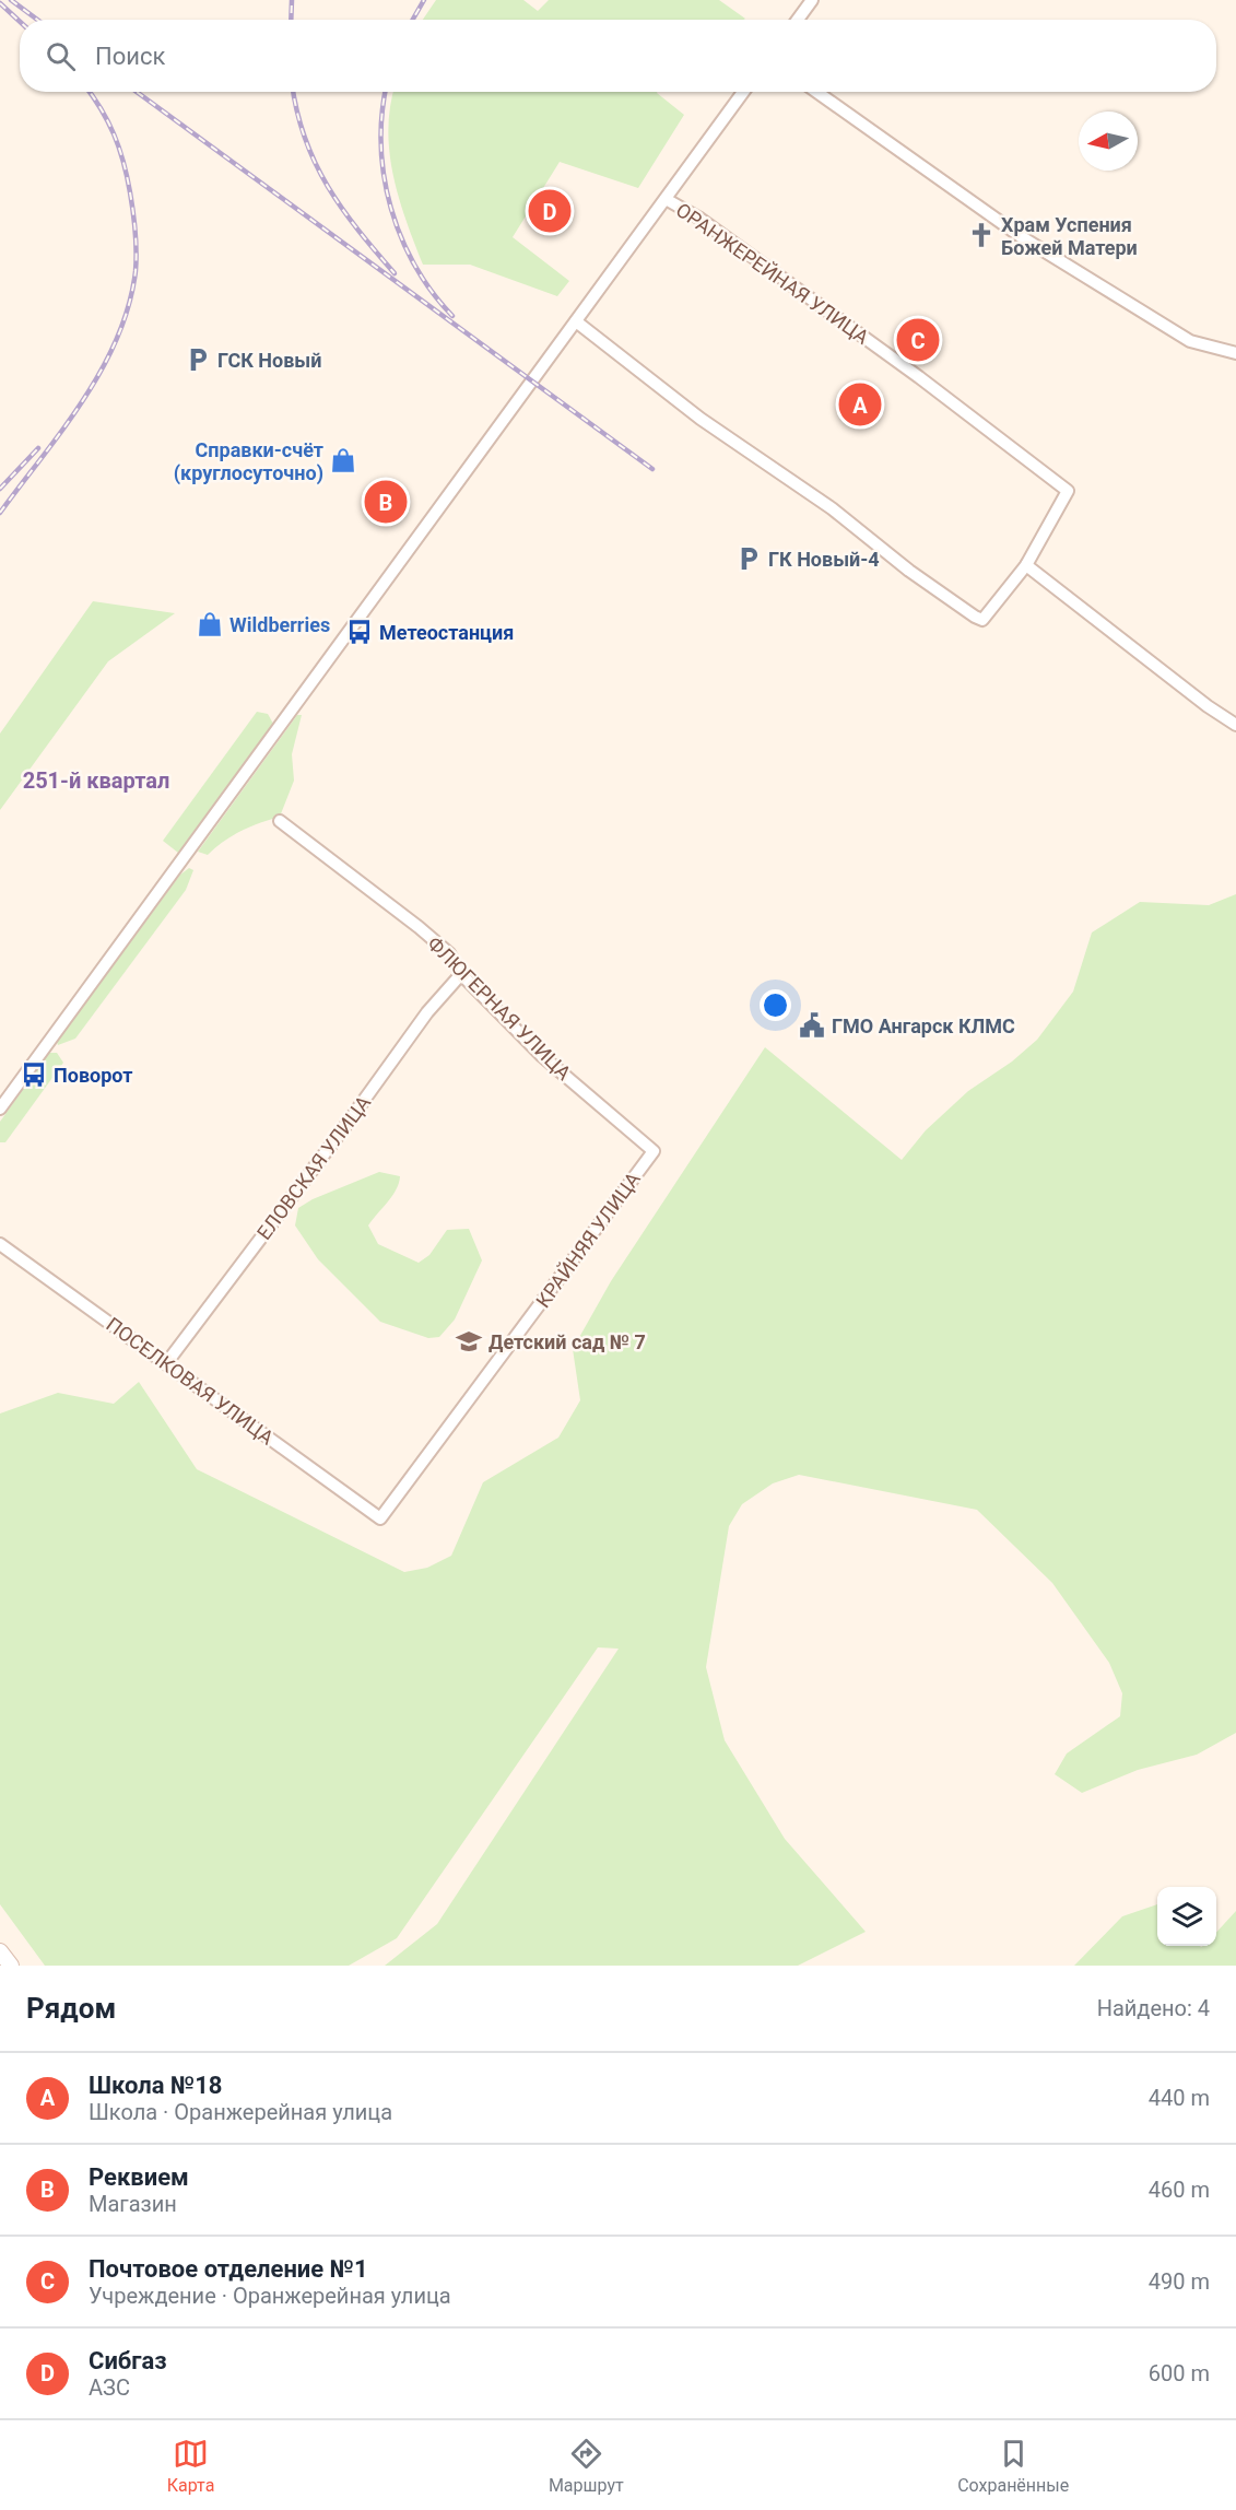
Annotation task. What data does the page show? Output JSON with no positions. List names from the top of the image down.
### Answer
{
  "streets": {
    "street": [
      "ОРАНЖЕРЕЙНАЯ УЛИЦА",
      "ФЛЮГЕРНАЯ УЛИЦА",
      "ЕЛОВСКАЯ УЛИЦА",
      "КРАЙНЯЯ УЛИЦА",
      "ПОСЕЛКОВАЯ УЛИЦА"
    ]
  },
  "crossings": [
    ["ФЛЮГЕРНАЯ УЛИЦА", "ЕЛОВСКАЯ УЛИЦА"],
    ["ФЛЮГЕРНАЯ УЛИЦА", "КРАЙНЯЯ УЛИЦА"],
    ["ЕЛОВСКАЯ УЛИЦА", "ПОСЕЛКОВАЯ УЛИЦА"],
    ["КРАЙНЯЯ УЛИЦА", "ПОСЕЛКОВАЯ УЛИЦА"]
  ],
  "districts": ["251-й квартал"],
  "places": {
    "church": ["Храм Успения Божей Матери"],
    "parking": ["ГСК Новый", "ГК Новый-4"],
    "shop": ["Справки-счёт (круглосуточно)", "Wildberries"],
    "bus stop": ["Метеостанция", "Поворот"],
    "public building": ["ГМО Ангарск КЛМС"],
    "school or university": ["Детский сад № 7"]
  },
  "north": "left",
  "page": {
    "search": "Поиск",
    "pins": [
      "D",
      "C",
      "A",
      "B"
    ],
    "heading": ["Рядом", "Найдено: 4"],
    "list": [
      {
        "mark": "A",
        "name": "Школа №18",
        "note": "Школа · Оранжерейная улица",
        "value": "440 m"
      },
      {
        "mark": "B",
        "name": "Реквием",
        "note": "Магазин",
        "value": "460 m"
      },
      {
        "mark": "C",
        "name": "Почтовое отделение №1",
        "note": "Учреждение · Оранжерейная улица",
        "value": "490 m"
      },
      {
        "mark": "D",
        "name": "Сибгаз",
        "note": "АЗС",
        "value": "600 m"
      }
    ],
    "nav": ["Карта", "Маршрут", "Сохранённые"]
  }
}
